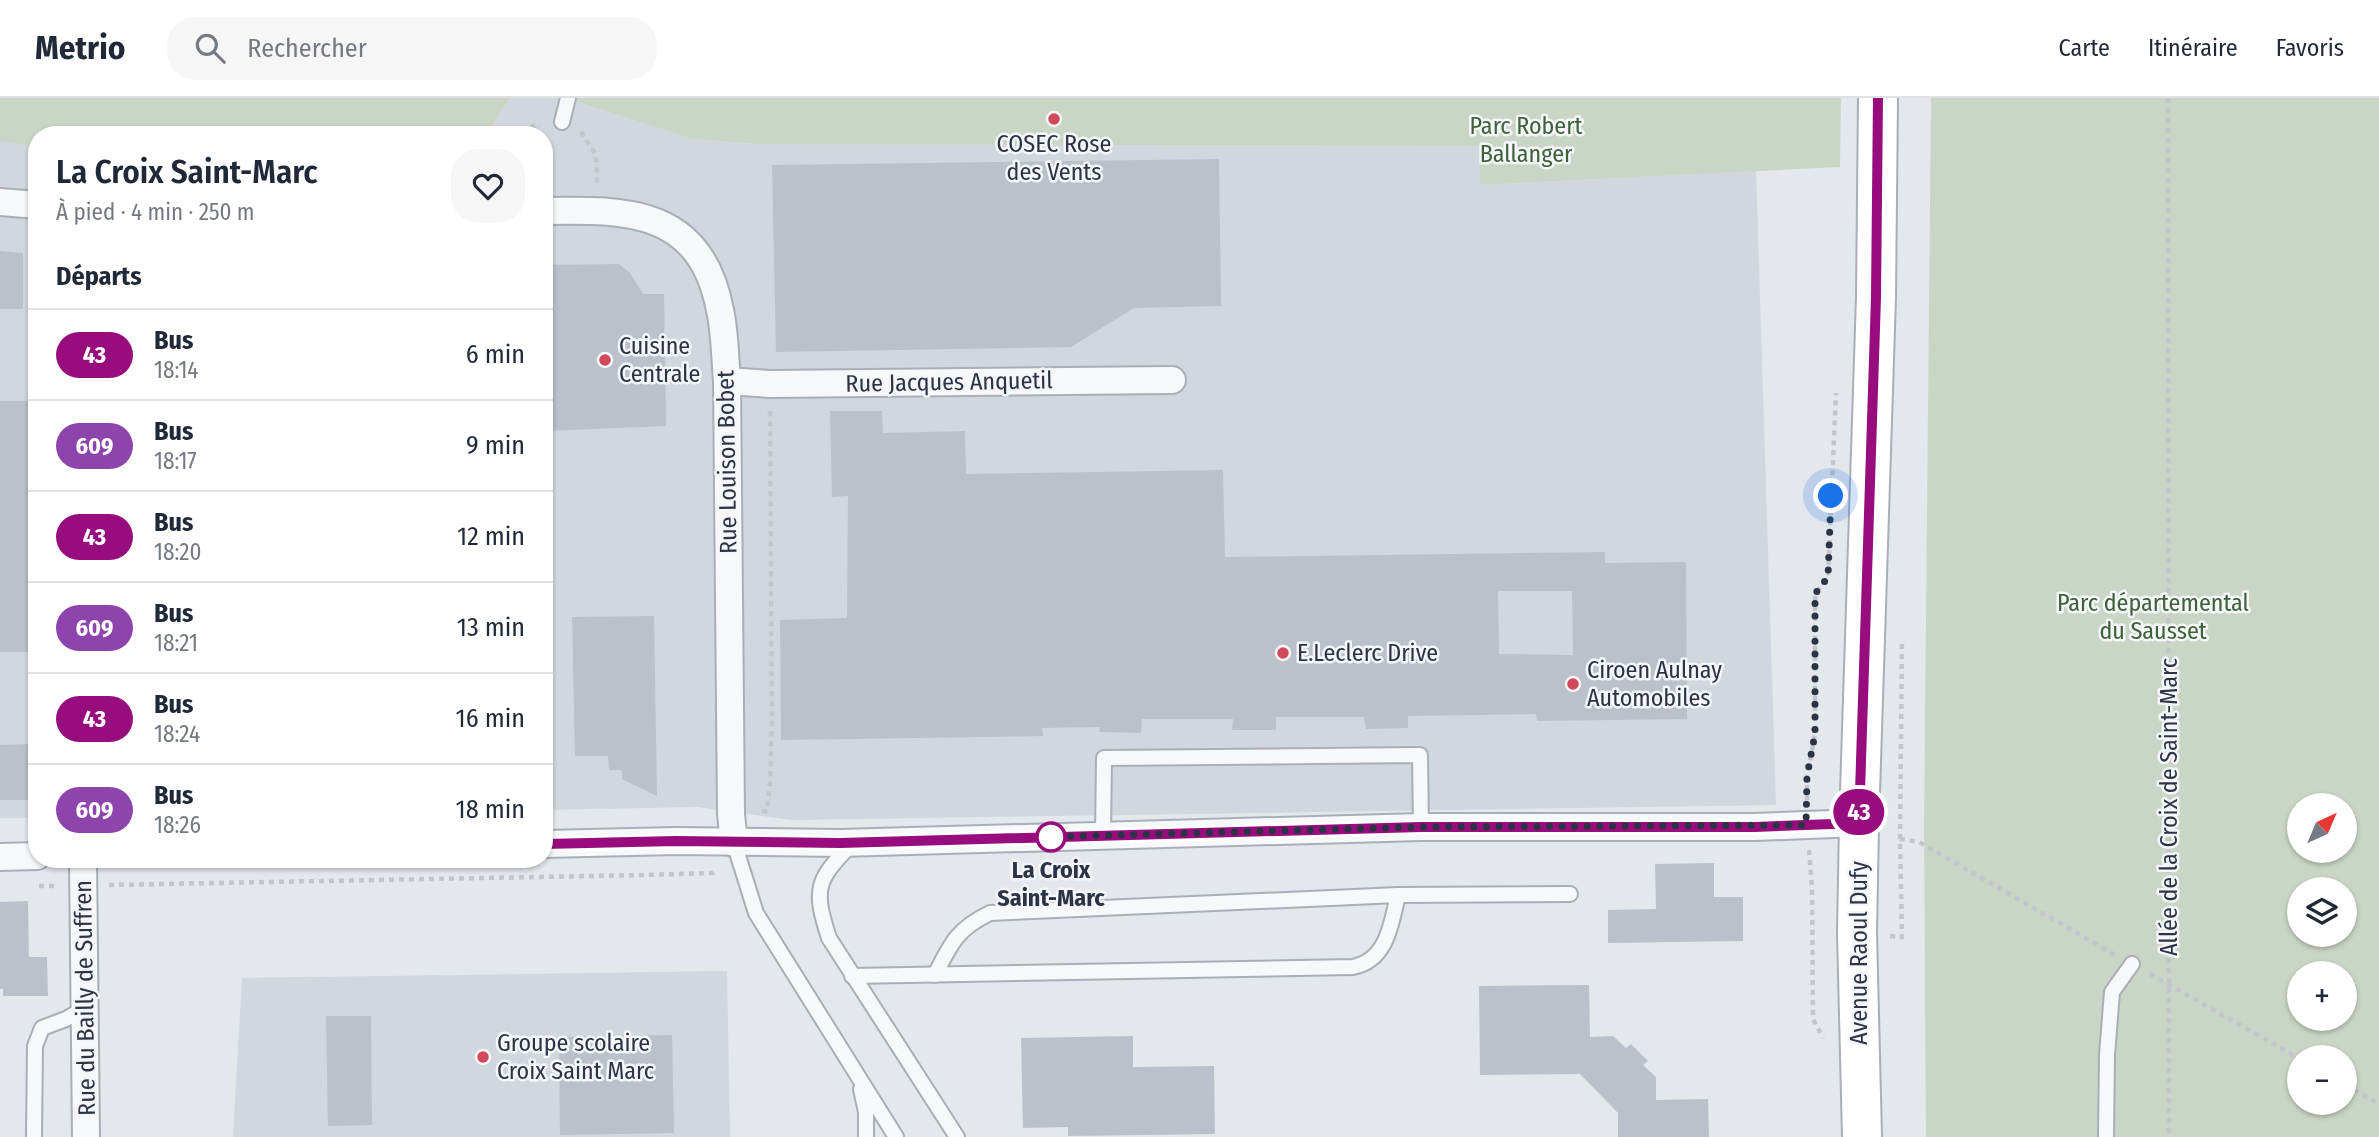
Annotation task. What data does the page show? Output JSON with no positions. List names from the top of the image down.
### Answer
{
  "streets": {
    "main road": ["Avenue Raoul Dufy"],
    "street": ["Rue Jacques Anquetil", "Rue Louison Bobet", "Rue du Bailly de Suffren"],
    "path": ["Allée de la Croix de Saint-Marc"]
  },
  "crossings": [
    ["Rue Jacques Anquetil", "Rue Louison Bobet"]
  ],
  "parks": ["Parc Robert Ballanger", "Parc départemental du Sausset"],
  "places": [
    "COSEC Rose des Vents",
    "Cuisine Centrale",
    "E.Leclerc Drive",
    "Ciroen Aulnay Automobiles",
    "La Croix Saint-Marc",
    "Groupe scolaire Croix Saint Marc"
  ],
  "lines": ["bus line 43"],
  "north": "top right",
  "page": {
    "header": "Metrio",
    "search": "Rechercher",
    "nav": ["Carte", "Itinéraire", "Favoris"],
    "on_map": "43",
    "heading": [
      ["La Croix Saint-Marc", "À pied · 4 min · 250 m"],
      "Départs"
    ],
    "list": [
      {
        "mark": "43",
        "name": "Bus",
        "note": "18:14",
        "value": "6 min"
      },
      {
        "mark": "609",
        "name": "Bus",
        "note": "18:17",
        "value": "9 min"
      },
      {
        "mark": "43",
        "name": "Bus",
        "note": "18:20",
        "value": "12 min"
      },
      {
        "mark": "609",
        "name": "Bus",
        "note": "18:21",
        "value": "13 min"
      },
      {
        "mark": "43",
        "name": "Bus",
        "note": "18:24",
        "value": "16 min"
      },
      {
        "mark": "609",
        "name": "Bus",
        "note": "18:26",
        "value": "18 min"
      }
    ],
    "map_buttons": ["+", "−"]
  }
}
